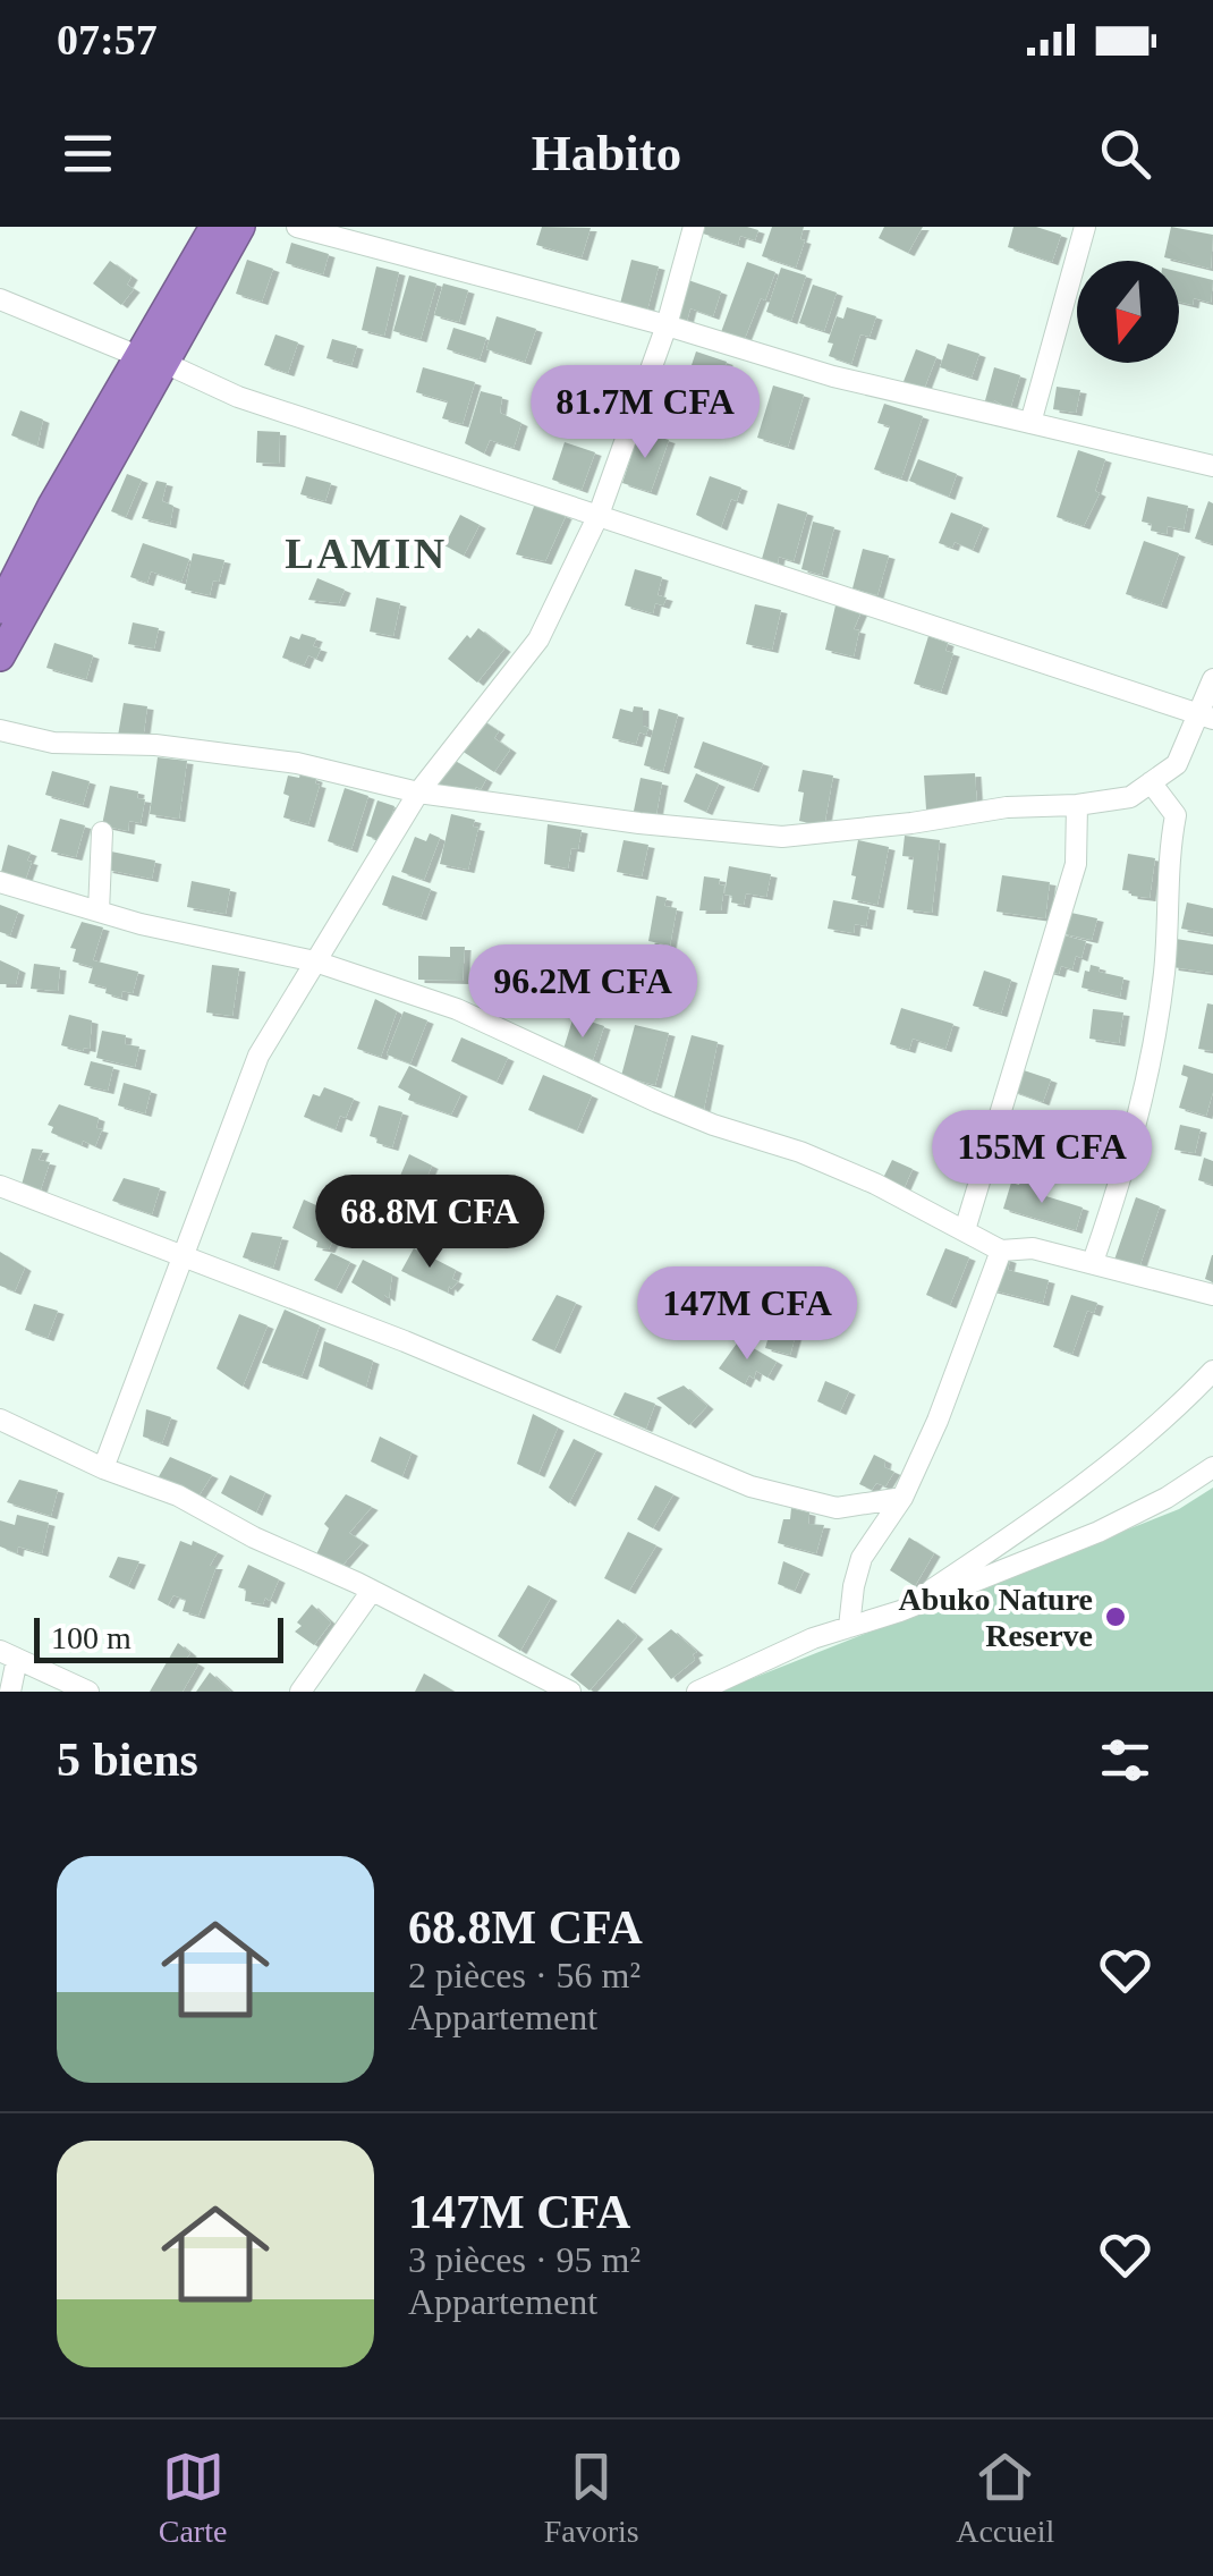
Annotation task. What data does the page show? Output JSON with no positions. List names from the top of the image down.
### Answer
{
  "districts": ["LAMIN"],
  "places": ["Abuko Nature Reserve"],
  "scale_bar": "100 m",
  "north": "bottom",
  "page": {
    "status": "07:57",
    "header": "Habito",
    "price": [
      "81.7M CFA",
      "96.2M CFA",
      "155M CFA",
      "68.8M CFA",
      "147M CFA"
    ],
    "scale": "100 m",
    "heading": "5 biens",
    "list": [
      {
        "name": "68.8M CFA",
        "note": "2 pièces · 56 m² · Appartement"
      },
      {
        "name": "147M CFA",
        "note": "3 pièces · 95 m² · Appartement"
      }
    ],
    "tabs": ["Carte", "Favoris", "Accueil"]
  }
}
